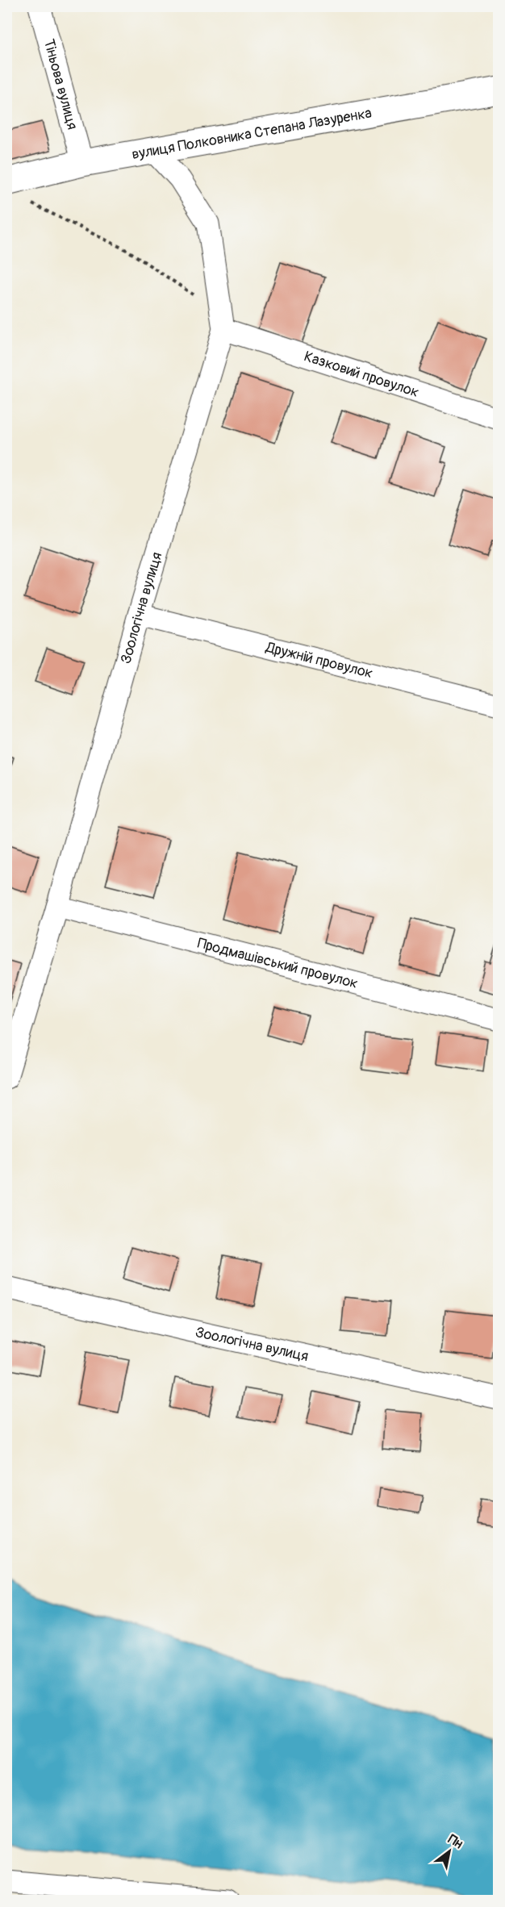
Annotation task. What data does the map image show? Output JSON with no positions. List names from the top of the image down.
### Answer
{
  "streets": {
    "street": [
      "Тіньова вулиця",
      "вулиця Полковника Степана Лазуренка",
      "Казковий провулок",
      "Зоологічна вулиця",
      "Дружній провулок",
      "Продмашівський провулок"
    ]
  },
  "crossings": [
    ["Тіньова вулиця", "вулиця Полковника Степана Лазуренка"],
    ["вулиця Полковника Степана Лазуренка", "Зоологічна вулиця"],
    ["Казковий провулок", "Зоологічна вулиця"],
    ["Зоологічна вулиця", "Дружній провулок"],
    ["Зоологічна вулиця", "Продмашівський провулок"]
  ],
  "north": "top right"
}
